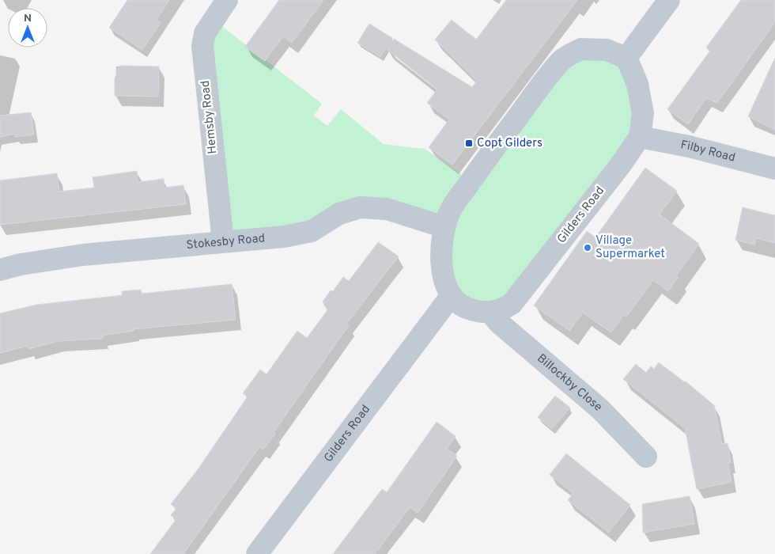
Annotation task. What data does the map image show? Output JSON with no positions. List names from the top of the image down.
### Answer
{
  "streets": {
    "street": [
      "Hemsby Road",
      "Filby Road",
      "Gilders Road",
      "Stokesby Road",
      "Billockby Close"
    ]
  },
  "crossings": [
    ["Hemsby Road", "Stokesby Road"],
    ["Filby Road", "Gilders Road"],
    ["Gilders Road", "Billockby Close"]
  ],
  "places": {
    "transit": ["Copt Gilders"],
    "other": ["Village Supermarket"]
  },
  "north": "top"
}
